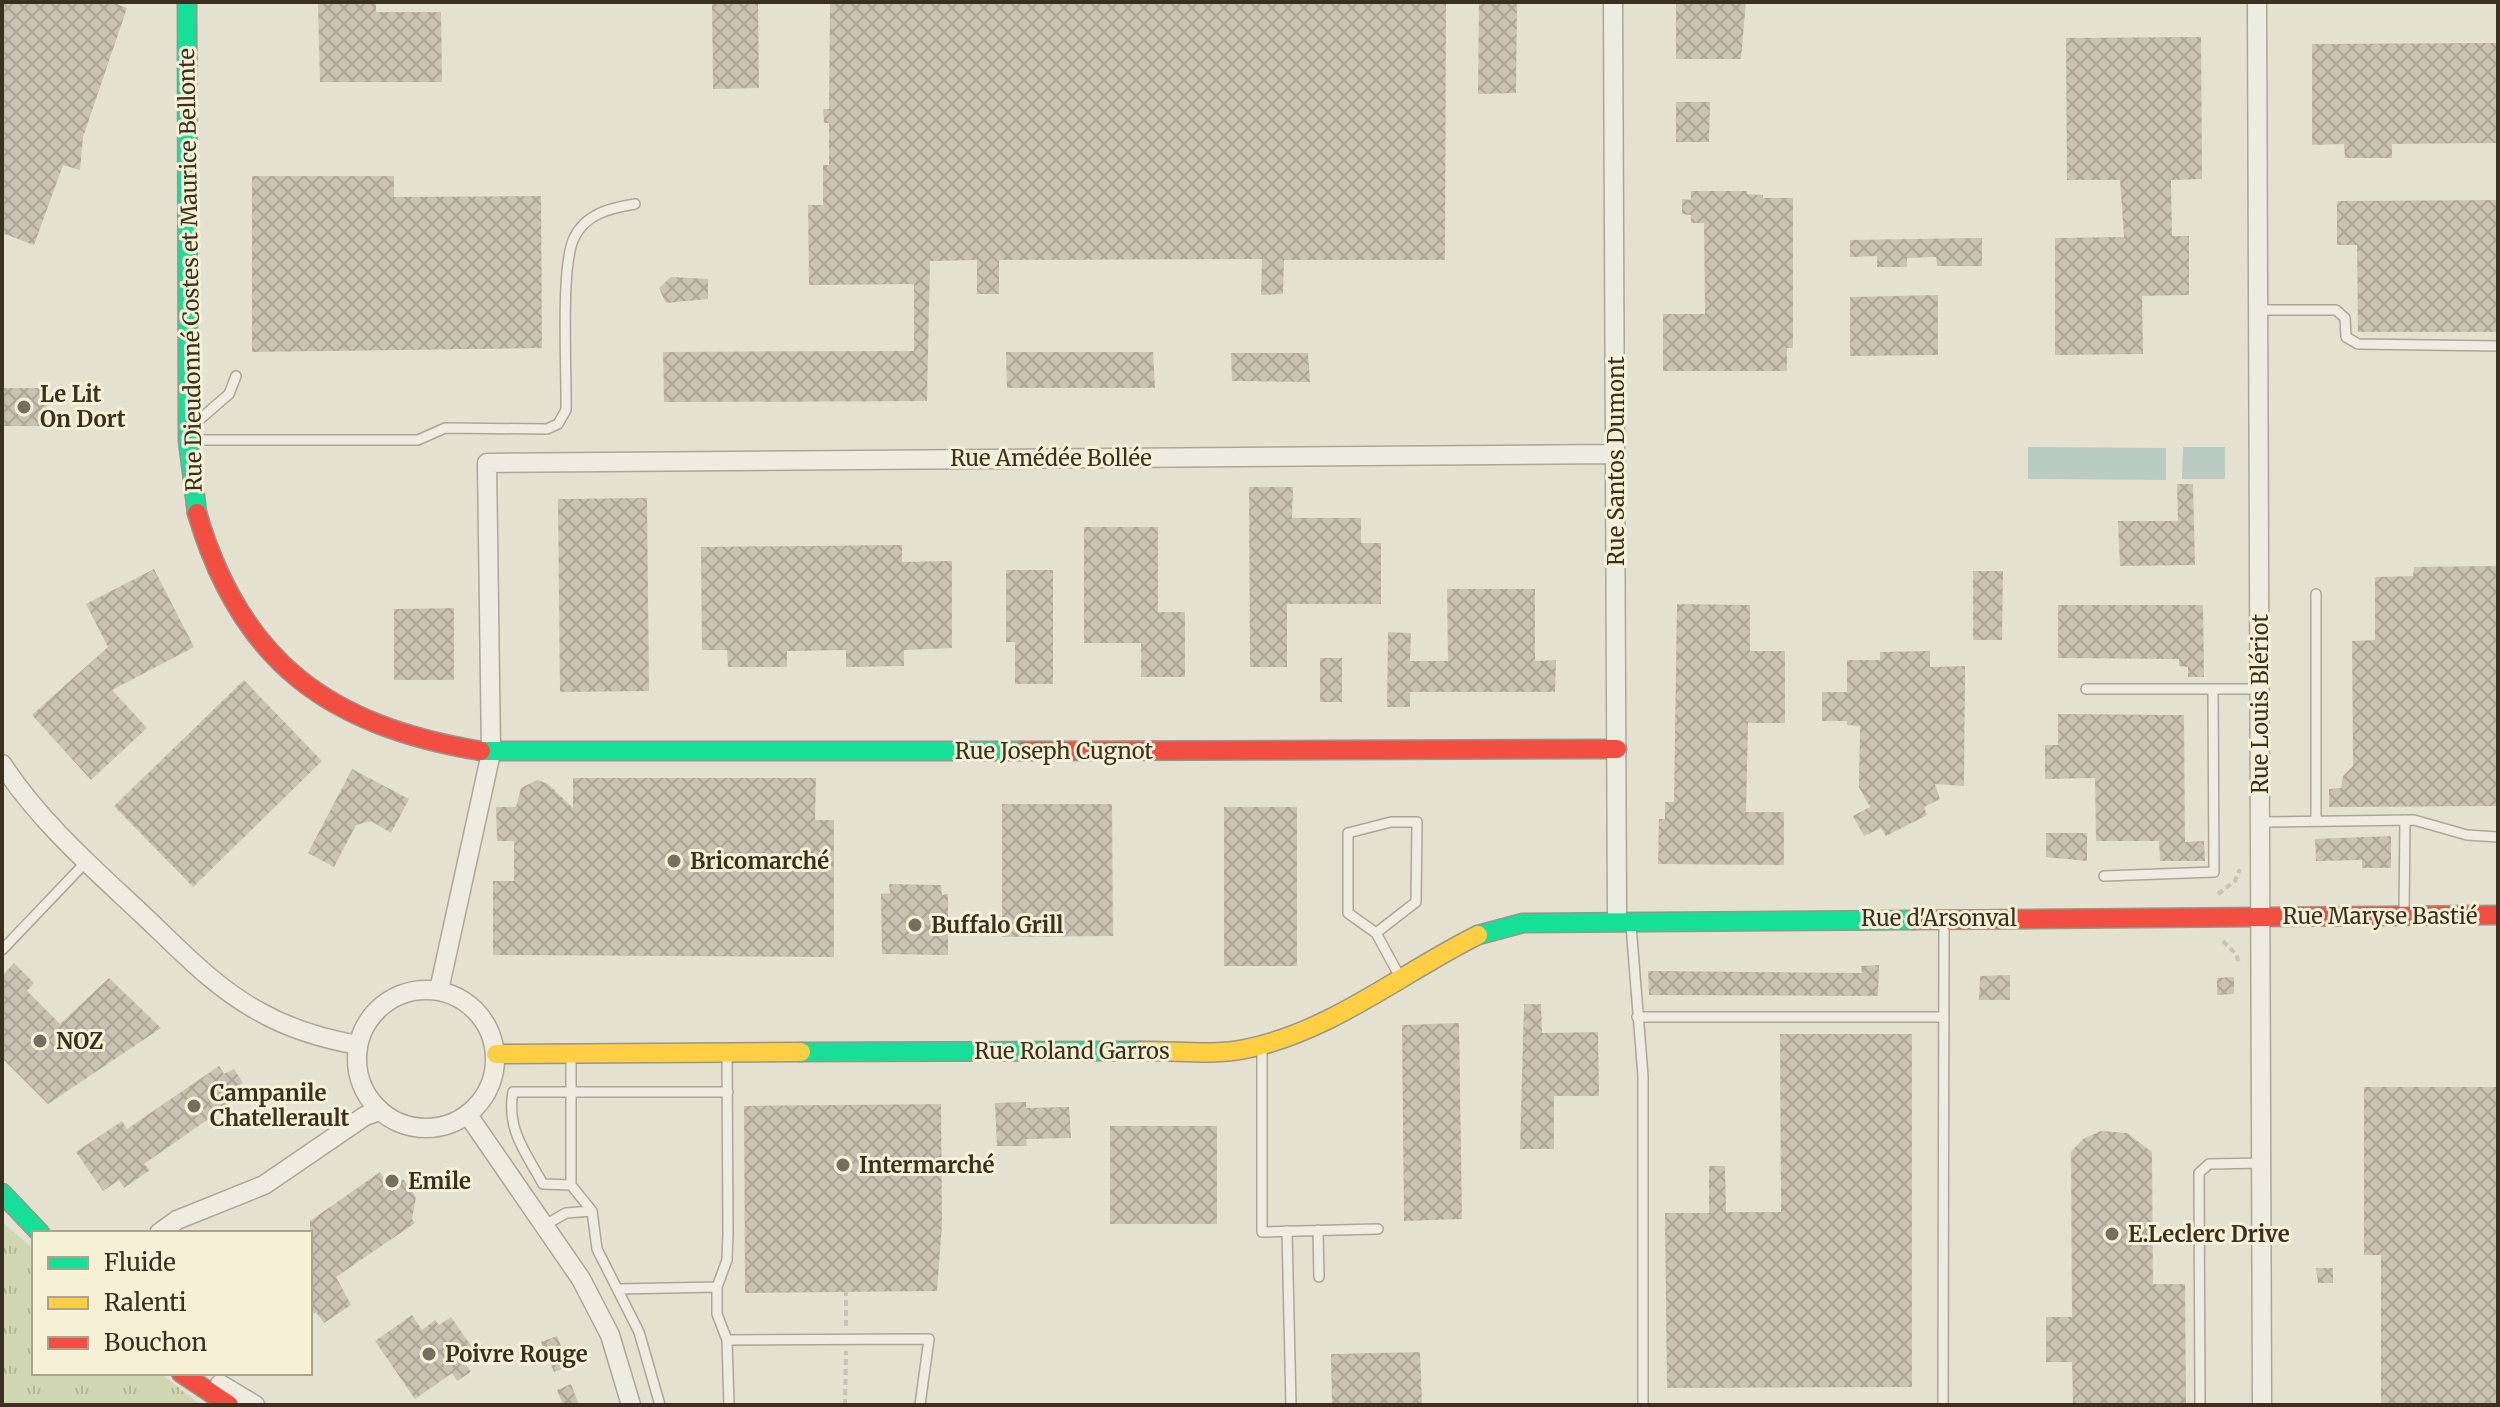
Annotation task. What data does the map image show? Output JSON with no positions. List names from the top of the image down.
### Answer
{
  "streets": {
    "street": [
      "Rue Dieudonné Costes et Maurice Bellonte",
      "Rue Amédée Bollée",
      "Rue Santos Dumont",
      "Rue Louis Blériot",
      "Rue Joseph Cugnot",
      "Rue Maryse Bastié",
      "Rue d'Arsonval",
      "Rue Roland Garros"
    ]
  },
  "crossings": [
    ["Rue Dieudonné Costes et Maurice Bellonte", "Rue Amédée Bollée"],
    ["Rue Dieudonné Costes et Maurice Bellonte", "Rue Joseph Cugnot"],
    ["Rue Amédée Bollée", "Rue Santos Dumont"],
    ["Rue Amédée Bollée", "Rue Joseph Cugnot"],
    ["Rue Santos Dumont", "Rue Joseph Cugnot"],
    ["Rue Santos Dumont", "Rue d'Arsonval"],
    ["Rue Santos Dumont", "Rue Roland Garros"],
    ["Rue Louis Blériot", "Rue Maryse Bastié"],
    ["Rue Louis Blériot", "Rue d'Arsonval"],
    ["Rue Maryse Bastié", "Rue d'Arsonval"],
    ["Rue d'Arsonval", "Rue Roland Garros"]
  ],
  "places": [
    "Le Lit On Dort",
    "Bricomarché",
    "Buffalo Grill",
    "NOZ",
    "Campanile Chatellerault",
    "Intermarché",
    "Emile",
    "E.Leclerc Drive",
    "Poivre Rouge"
  ],
  "legend": ["Fluide", "Ralenti", "Bouchon"]
}
